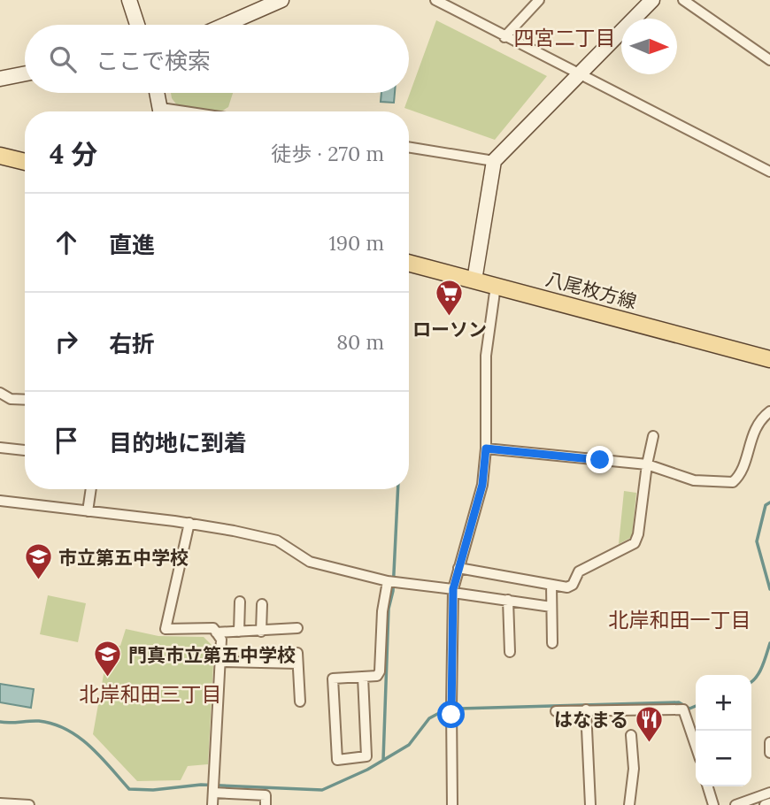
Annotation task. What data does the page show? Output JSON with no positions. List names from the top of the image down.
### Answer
{
  "streets": {
    "main road": ["八尾枚方線"]
  },
  "districts": ["四宮二丁目", "北岸和田一丁目", "北岸和田三丁目"],
  "places": {
    "supermarket": ["ローソン"],
    "school or university": ["市立第五中学校", "門真市立第五中学校"],
    "restaurant": ["はなまる"]
  },
  "north": "right",
  "page": {
    "search": "ここで検索",
    "heading": ["4 分", "徒歩 · 270 m"],
    "list": [
      ["直進", "190 m"],
      ["右折", "80 m"],
      "目的地に到着"
    ],
    "map_buttons": ["+", "−"]
  }
}
